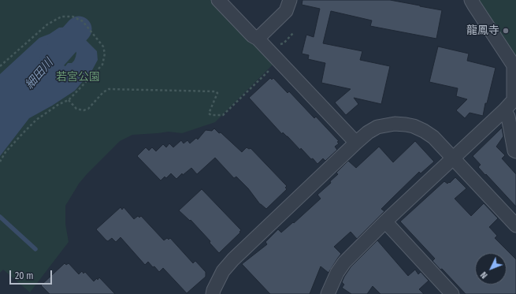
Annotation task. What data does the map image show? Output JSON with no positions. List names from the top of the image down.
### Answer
{
  "water": ["細田川"],
  "parks": ["若宮公園"],
  "places": ["龍鳳寺"],
  "scale_bar": "20 m",
  "north": "bottom left"
}
